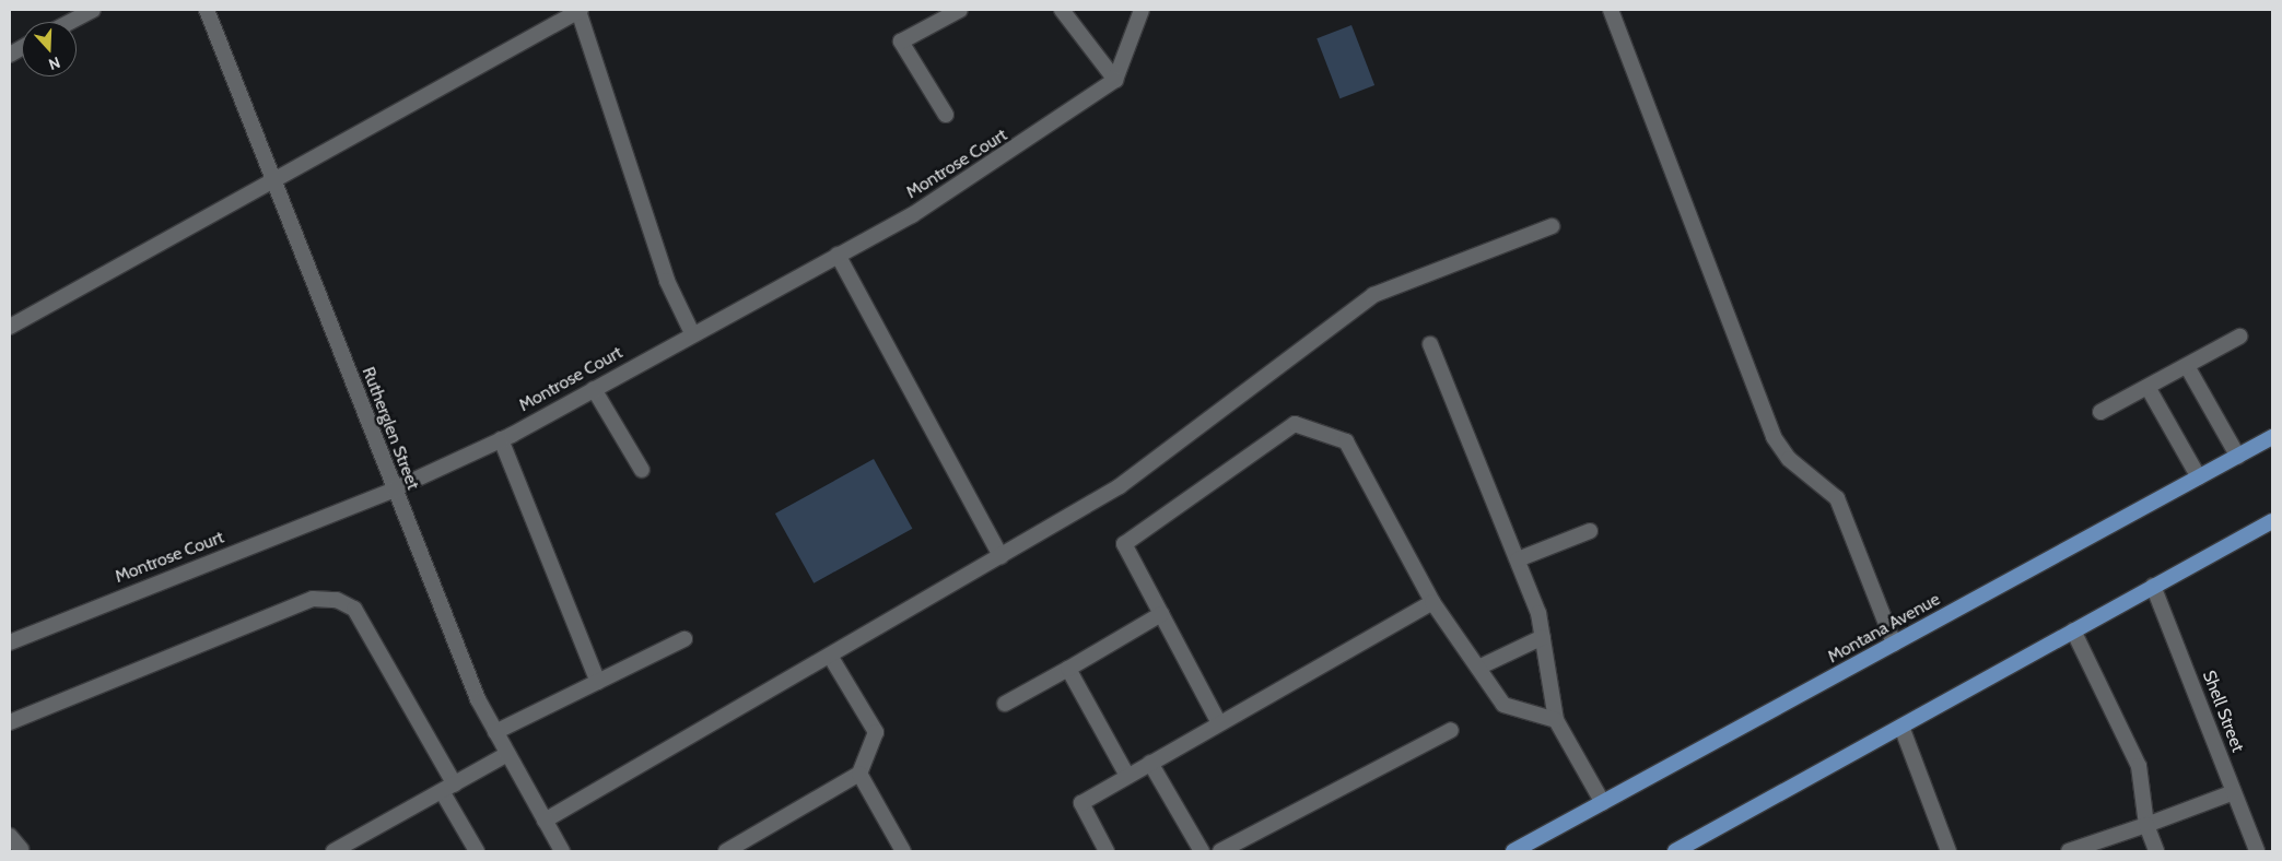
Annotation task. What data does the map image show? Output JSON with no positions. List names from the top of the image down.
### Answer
{
  "streets": {
    "highway": ["Montana Avenue"],
    "street": ["Montrose Court", "Rutherglen Street", "Shell Street"]
  },
  "crossings": [
    ["Montrose Court", "Rutherglen Street"]
  ],
  "north": "bottom"
}
